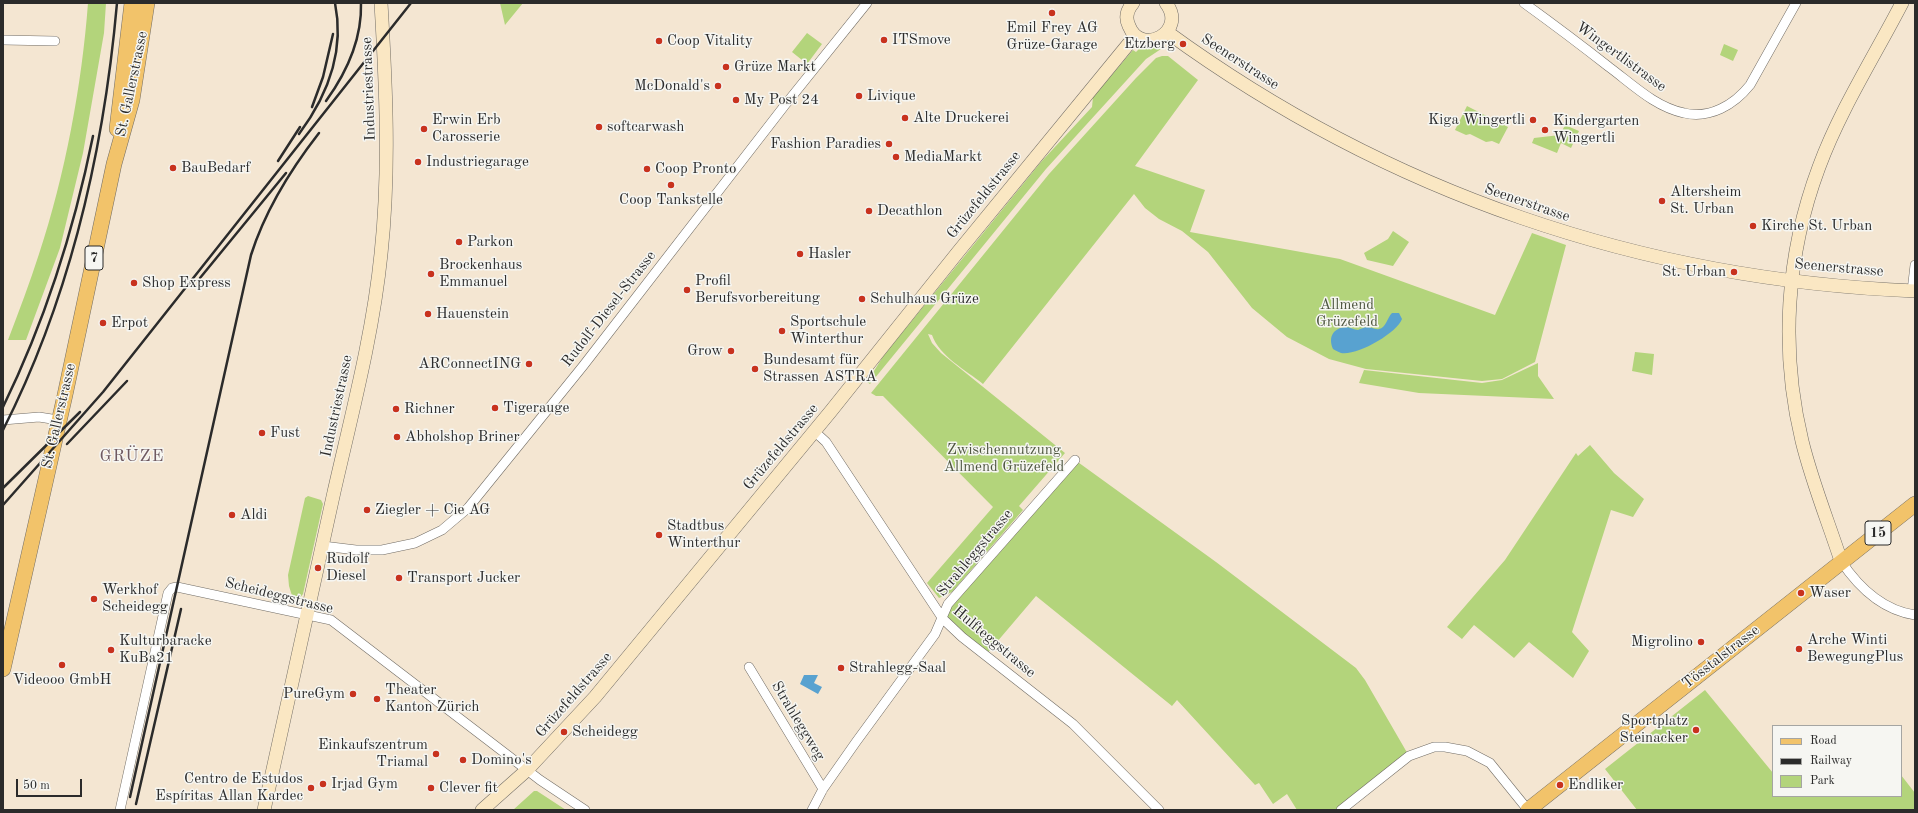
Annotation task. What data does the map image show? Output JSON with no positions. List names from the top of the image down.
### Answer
{
  "streets": {
    "main road": [
      "Seenerstrasse",
      "St. Gallerstrasse",
      "Industriestrasse",
      "Grüzefeldstrasse",
      "7",
      "15",
      "Tösstalstrasse"
    ],
    "street": [
      "Wingertlistrasse",
      "Rudolf-Diesel-Strasse",
      "Strahleggstrasse",
      "Scheideggstrasse",
      "Hulfteggstrasse",
      "Strahleggweg"
    ]
  },
  "crossings": [
    ["Industriestrasse", "Rudolf-Diesel-Strasse"],
    ["Industriestrasse", "Scheideggstrasse"],
    ["Grüzefeldstrasse", "Scheideggstrasse"],
    ["Grüzefeldstrasse", "Hulfteggstrasse"],
    ["Strahleggstrasse", "Hulfteggstrasse"],
    ["Strahleggstrasse", "Strahleggweg"]
  ],
  "districts": ["GRÜZE"],
  "parks": ["Allmend Grüzefeld", "Zwischennutzung Allmend Grüzefeld"],
  "places": [
    "Emil Frey AG Grüze-Garage",
    "ITSmove",
    "Coop Vitality",
    "Etzberg",
    "Grüze Markt",
    "McDonald's",
    "Livique",
    "My Post 24",
    "Alte Druckerei",
    "Kiga Wingertli",
    "softcarwash",
    "Erwin Erb Carosserie",
    "Kindergarten Wingertli",
    "Fashion Paradies",
    "MediaMarkt",
    "Industriegarage",
    "BauBedarf",
    "Coop Pronto",
    "Coop Tankstelle",
    "Altersheim St. Urban",
    "Decathlon",
    "Kirche St. Urban",
    "Parkon",
    "Hasler",
    "St. Urban",
    "Brockenhaus Emmanuel",
    "Shop Express",
    "Profil Berufsvorbereitung",
    "Schulhaus Grüze",
    "Hauenstein",
    "Erpot",
    "Sportschule Winterthur",
    "Grow",
    "ARConnectING",
    "Bundesamt für Strassen ASTRA",
    "Tigerauge",
    "Richner",
    "Fust",
    "Abholshop Briner",
    "Ziegler + Cie AG",
    "Aldi",
    "Stadtbus Winterthur",
    "Rudolf Diesel",
    "Transport Jucker",
    "Waser",
    "Werkhof Scheidegg",
    "Migrolino",
    "Arche Winti BewegungPlus",
    "Kulturbaracke KuBa21",
    "Videooo GmbH",
    "Strahlegg-Saal",
    "PureGym",
    "Theater Kanton Zürich",
    "Sportplatz Steinacker",
    "Scheidegg",
    "Einkaufszentrum Triamal",
    "Domino's",
    "Irjad Gym",
    "Endliker",
    "Centro de Estudos Espíritas Allan Kardec",
    "Clever fit"
  ],
  "legend": ["Road", "Railway", "Park"],
  "scale_bar": "50 m"
}
